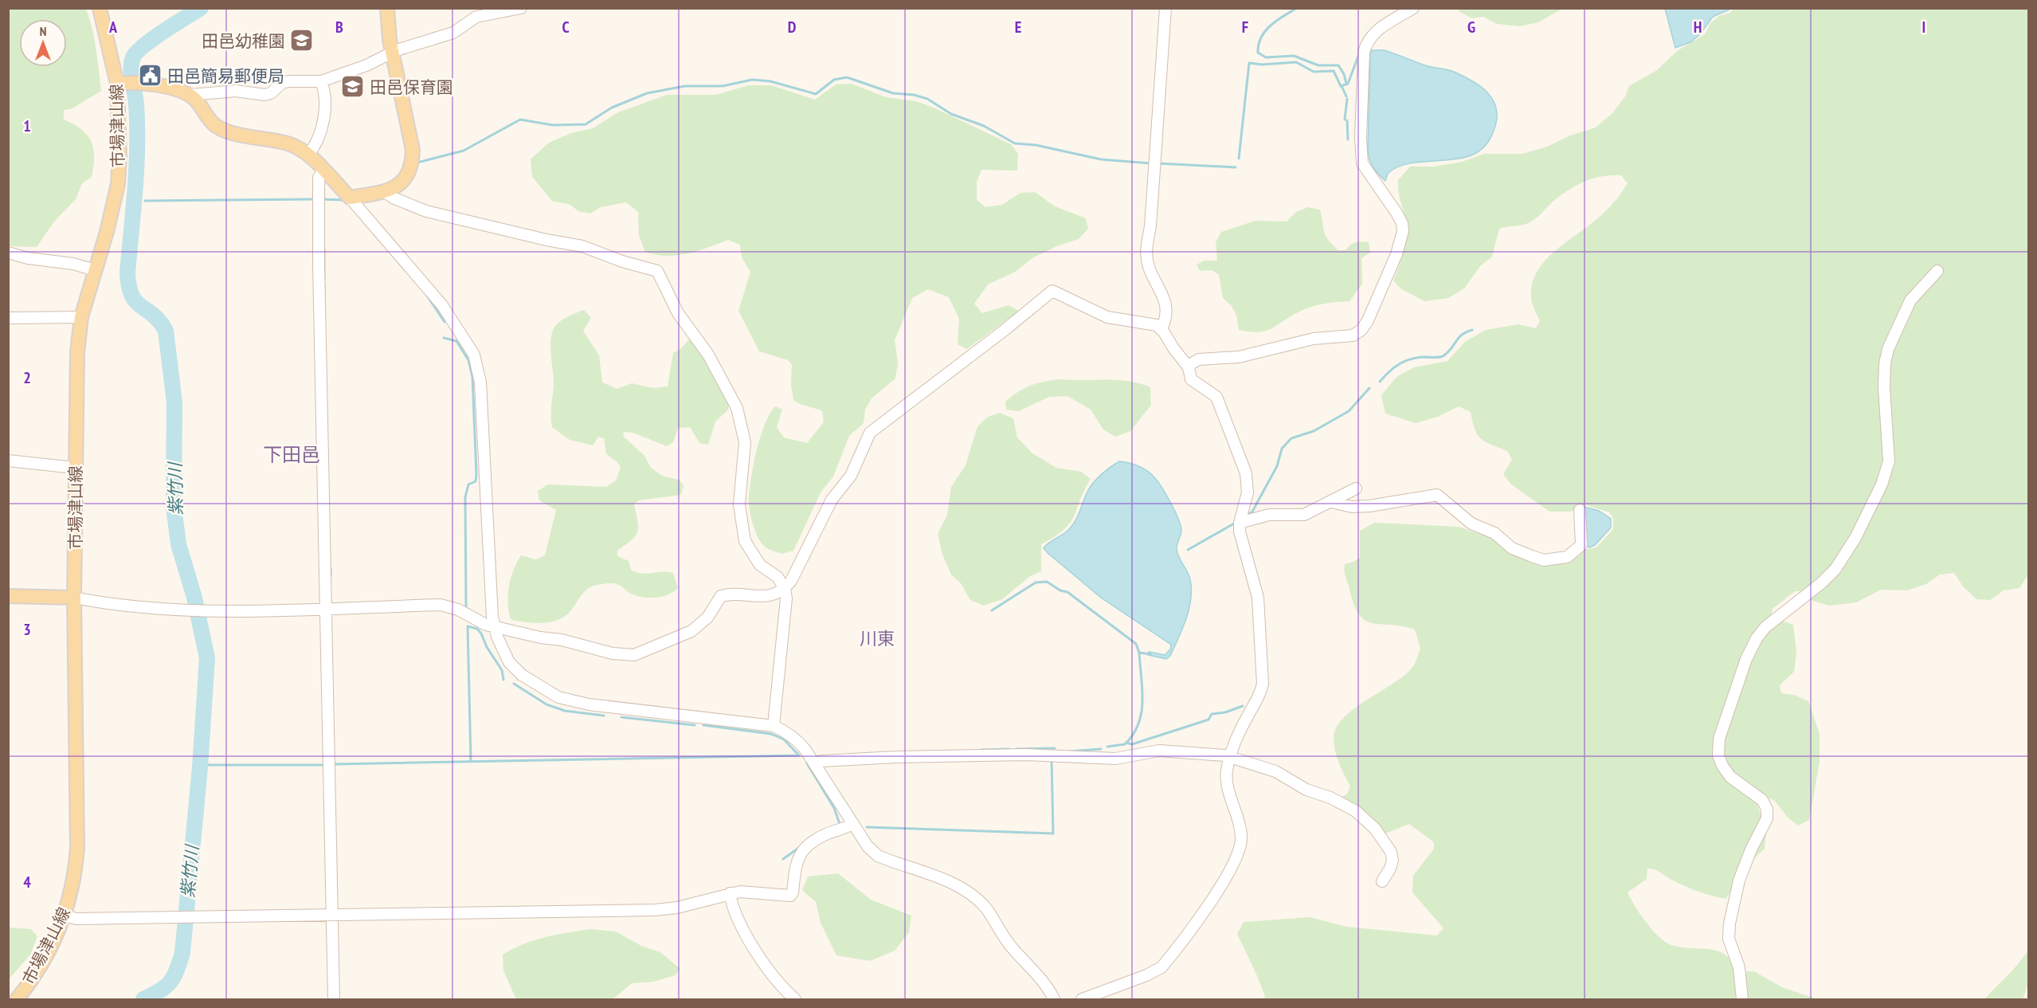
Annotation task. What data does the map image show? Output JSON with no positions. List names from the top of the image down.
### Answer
{
  "streets": {
    "main road": ["市場津山線"]
  },
  "districts": ["下田邑", "川東"],
  "water": ["紫竹川"],
  "places": {
    "school or university": ["田邑幼稚園", "田邑保育園"],
    "public building": ["田邑簡易郵便局"]
  },
  "north": "top",
  "grid": {
    "columns": [
      "A",
      "B",
      "C",
      "D",
      "E",
      "F",
      "G",
      "H",
      "I"
    ],
    "rows": [
      "1",
      "2",
      "3",
      "4"
    ]
  }
}
